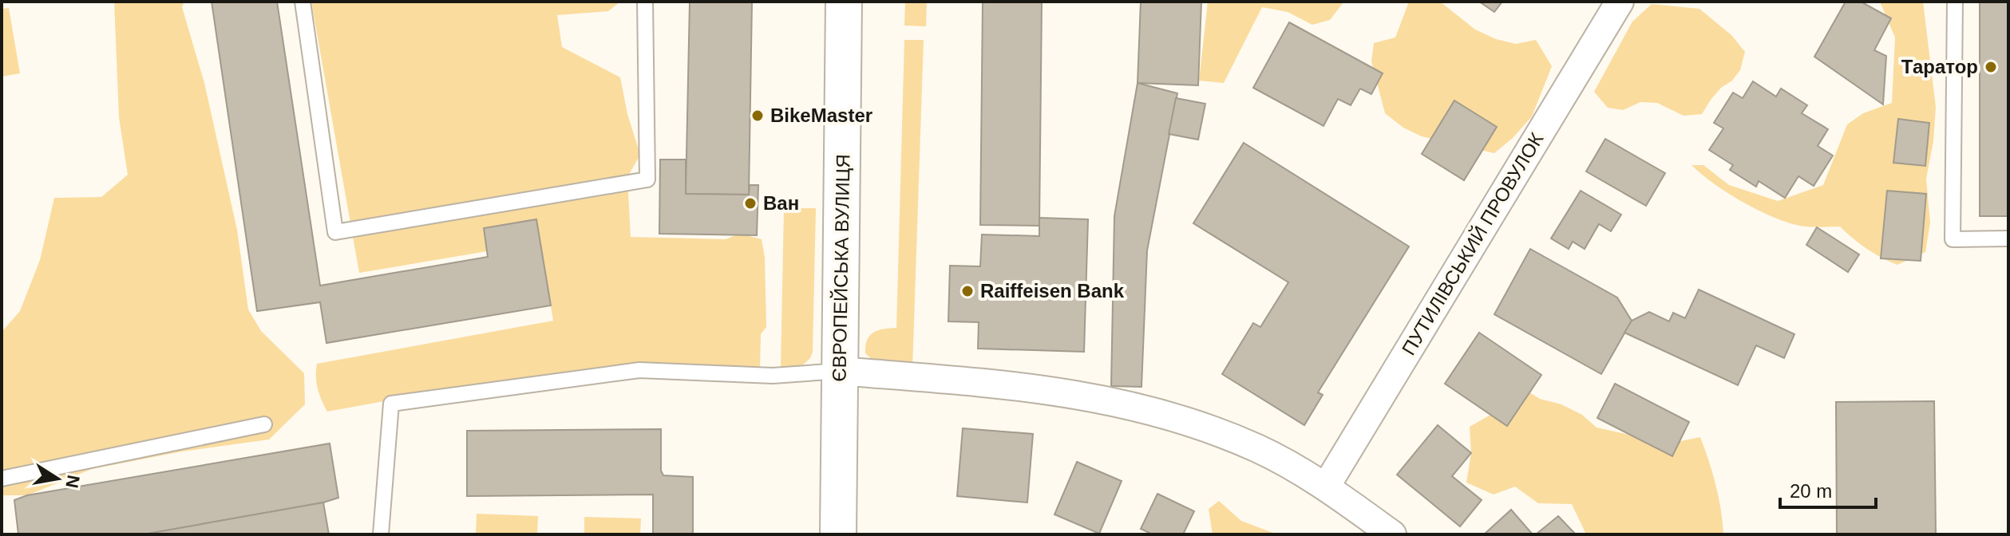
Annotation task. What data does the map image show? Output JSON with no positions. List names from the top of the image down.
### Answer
{
  "streets": {
    "main road": ["ЄВРОПЕЙСЬКА ВУЛИЦЯ"],
    "street": ["ПУТИЛІВСЬКИЙ ПРОВУЛОК"]
  },
  "places": [
    "Таратор",
    "BikeMaster",
    "Ван",
    "Raiffeisen Bank"
  ],
  "scale_bar": "20 m",
  "north": "right"
}
